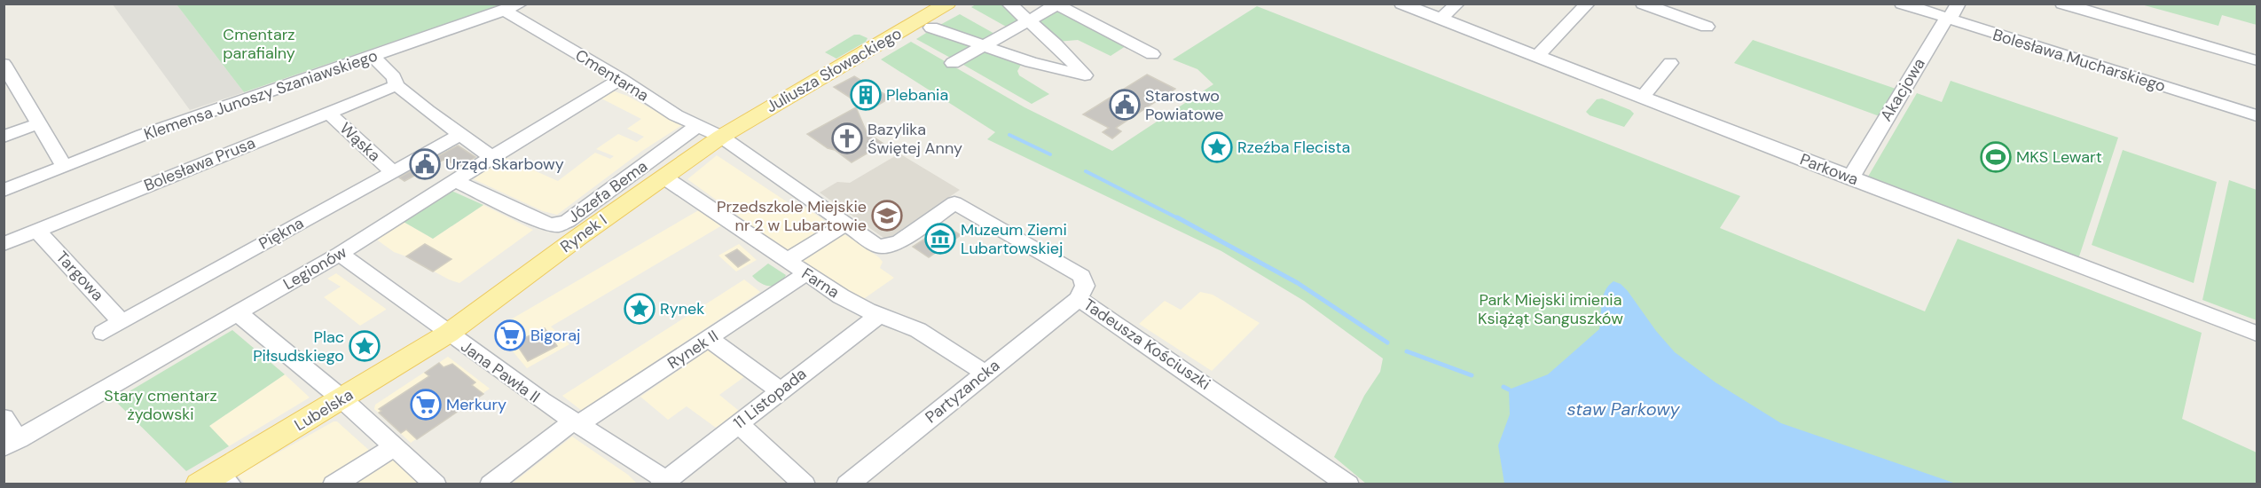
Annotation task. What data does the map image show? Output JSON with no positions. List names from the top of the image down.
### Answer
{
  "streets": {
    "main road": ["Juliusza Słowackiego", "Rynek I", "Lubelska"],
    "street": [
      "Bolesława Mucharskiego",
      "Cmentarna",
      "Akacjowa",
      "Klemensa Junoszy Szaniawskiego",
      "Wąska",
      "Bolesława Prusa",
      "Parkowa",
      "Józefa Bema",
      "Piękna",
      "Legionów",
      "Targowa",
      "Farna",
      "Tadeusza Kościuszki",
      "Rynek II",
      "Jana Pawła II",
      "Partyzancka",
      "11 Listopada"
    ]
  },
  "crossings": [
    ["Bolesława Mucharskiego", "Akacjowa"],
    ["Juliusza Słowackiego", "Cmentarna"],
    ["Juliusza Słowackiego", "Rynek I"],
    ["Juliusza Słowackiego", "Tadeusza Kościuszki"],
    ["Cmentarna", "Klemensa Junoszy Szaniawskiego"],
    ["Cmentarna", "Józefa Bema"],
    ["Cmentarna", "Rynek I"],
    ["Cmentarna", "Legionów"],
    ["Cmentarna", "Tadeusza Kościuszki"],
    ["Akacjowa", "Parkowa"],
    ["Wąska", "Bolesława Prusa"],
    ["Wąska", "Piękna"],
    ["Bolesława Prusa", "Targowa"],
    ["Józefa Bema", "Legionów"],
    ["Piękna", "Targowa"],
    ["Rynek I", "Farna"],
    ["Rynek I", "Tadeusza Kościuszki"],
    ["Rynek I", "Jana Pawła II"],
    ["Rynek I", "Lubelska"],
    ["Legionów", "Jana Pawła II"],
    ["Farna", "Rynek II"],
    ["Farna", "Partyzancka"],
    ["Farna", "11 Listopada"],
    ["Tadeusza Kościuszki", "Partyzancka"],
    ["Rynek II", "Jana Pawła II"],
    ["Jana Pawła II", "11 Listopada"],
    ["Jana Pawła II", "Lubelska"]
  ],
  "water": ["staw Parkowy"],
  "parks": ["Cmentarz parafialny", "Park Miejski imienia Książąt Sanguszków", "Stary cmentarz żydowski"],
  "places": {
    "building": ["Plebania"],
    "public building": ["Starostwo Powiatowe", "Urząd Skarbowy"],
    "church": ["Bazylika Świętej Anny"],
    "place": ["Rzeźba Flecista", "Rynek", "Plac Piłsudskiego"],
    "sports": ["MKS Lewart"],
    "school or university": ["Przedszkole Miejskie nr 2 w Lubartowie"],
    "museum": ["Muzeum Ziemi Lubartowskiej"],
    "supermarket": ["Bigoraj", "Merkury"]
  }
}
